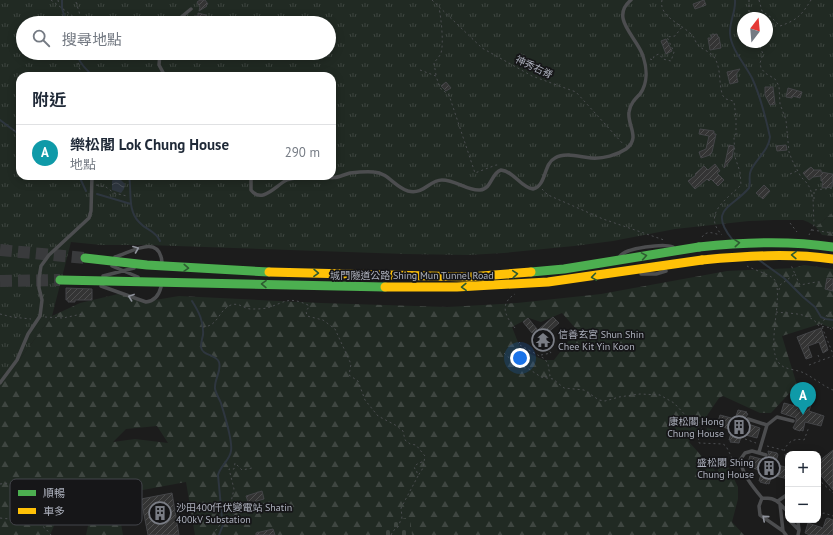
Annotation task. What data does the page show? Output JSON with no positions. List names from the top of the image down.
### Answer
{
  "streets": {
    "highway": ["城門隧道公路 Shing Mun Tunnel Road"],
    "path": ["神秀右脊"]
  },
  "places": {
    "temple": ["信善玄宮 Shun Shin Chee Kit Yin Koon"],
    "building": ["康松閣 Hong Chung House", "盛松閣 Shing Chung House", "沙田400仟伏變電站 Shatin 400kV Substation"]
  },
  "legend": ["順暢", "車多"],
  "north": "top",
  "page": {
    "search": "搜尋地點",
    "heading": "附近",
    "list": [
      {
        "mark": "A",
        "name": "樂松閣 Lok Chung House",
        "note": "地點",
        "value": "290 m"
      }
    ],
    "pins": "A",
    "map_buttons": ["+", "−"]
  }
}
